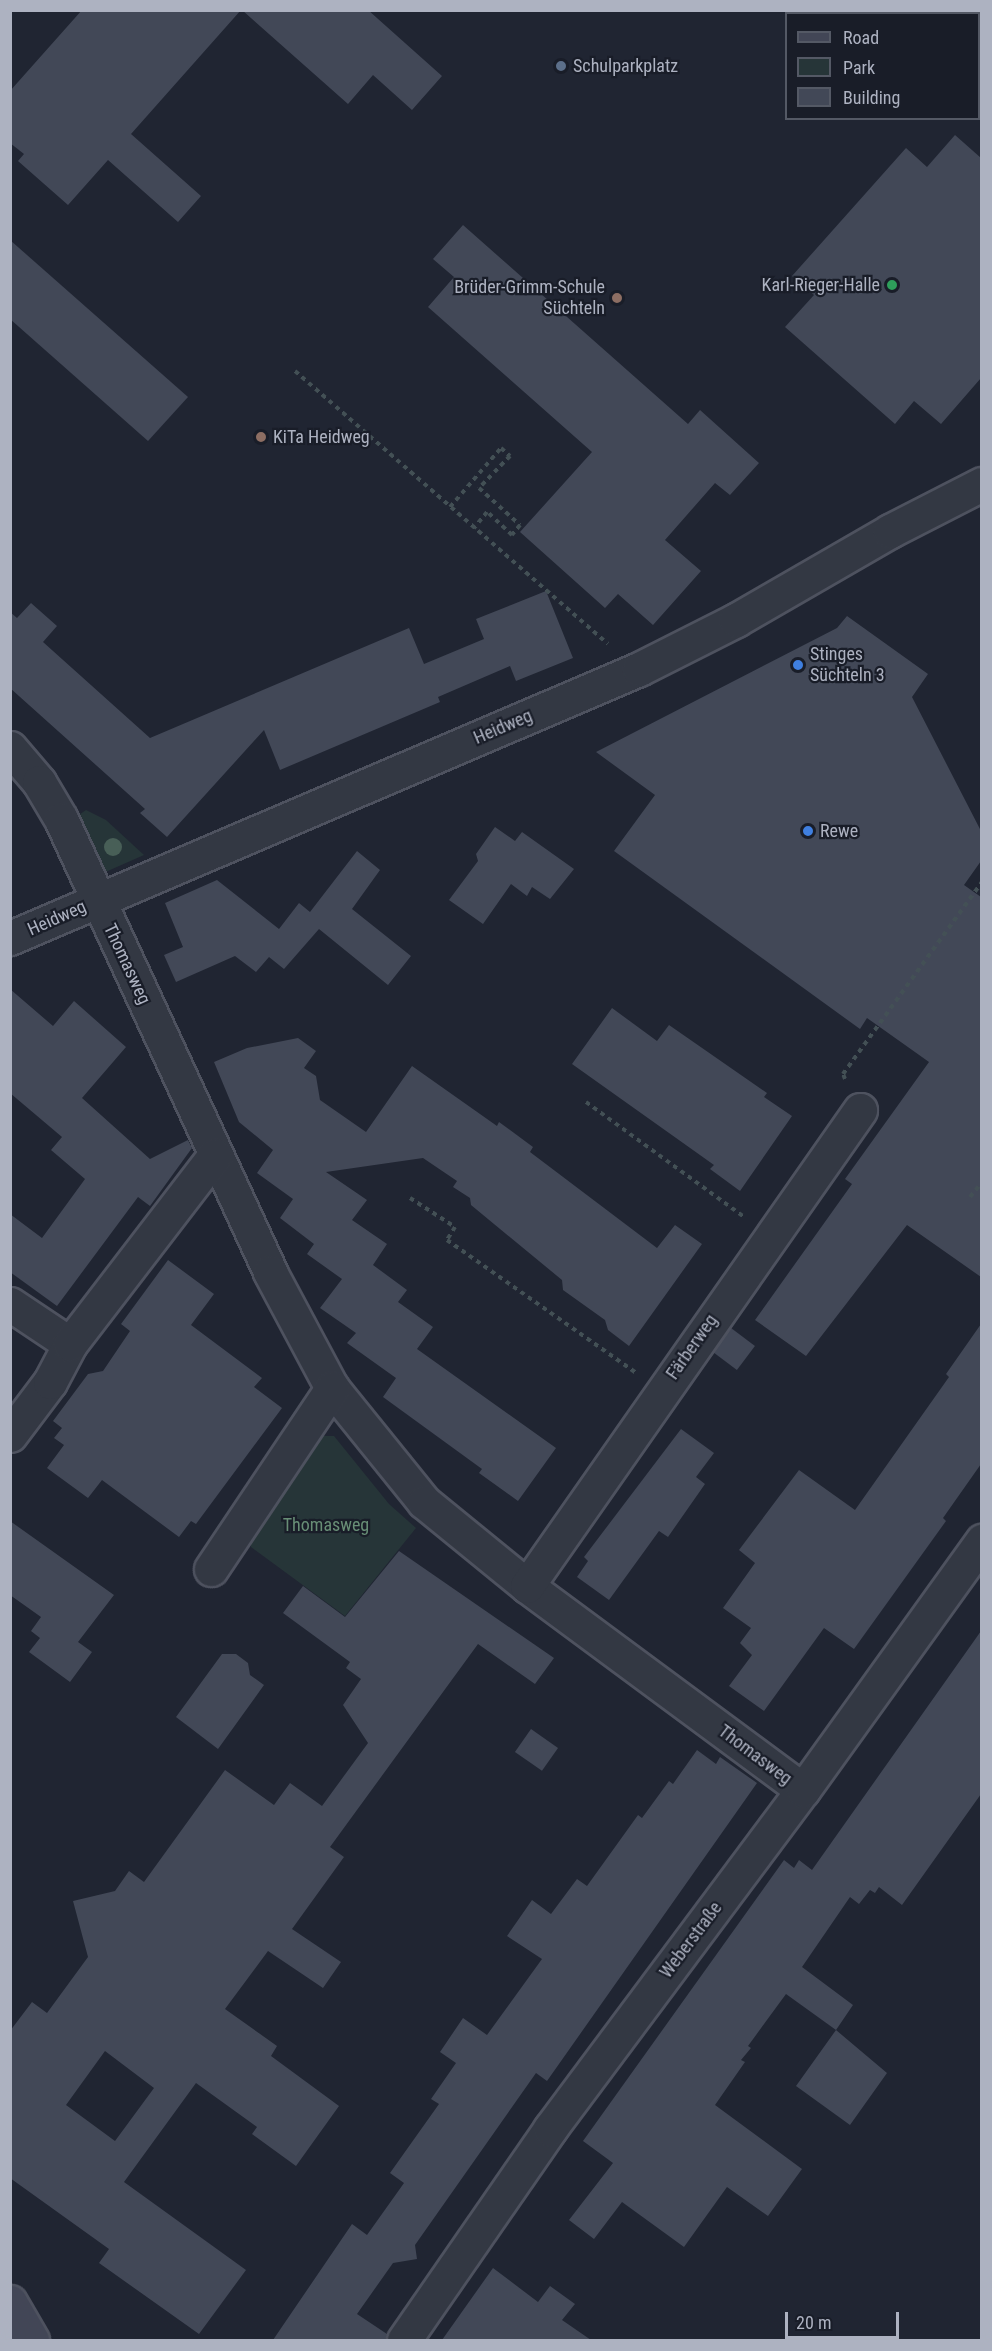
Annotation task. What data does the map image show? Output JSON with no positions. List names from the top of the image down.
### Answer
{
  "streets": {
    "street": [
      "Heidweg",
      "Thomasweg",
      "Färberweg",
      "Weberstraße"
    ]
  },
  "crossings": [
    ["Heidweg", "Thomasweg"],
    ["Thomasweg", "Färberweg"],
    ["Thomasweg", "Weberstraße"]
  ],
  "parks": ["Thomasweg"],
  "places": [
    "Schulparkplatz",
    "Karl-Rieger-Halle",
    "Brüder-Grimm-Schule Süchteln",
    "KiTa Heidweg",
    "Stinges Süchteln 3",
    "Rewe"
  ],
  "legend": ["Road", "Park", "Building"],
  "scale_bar": "20 m"
}
